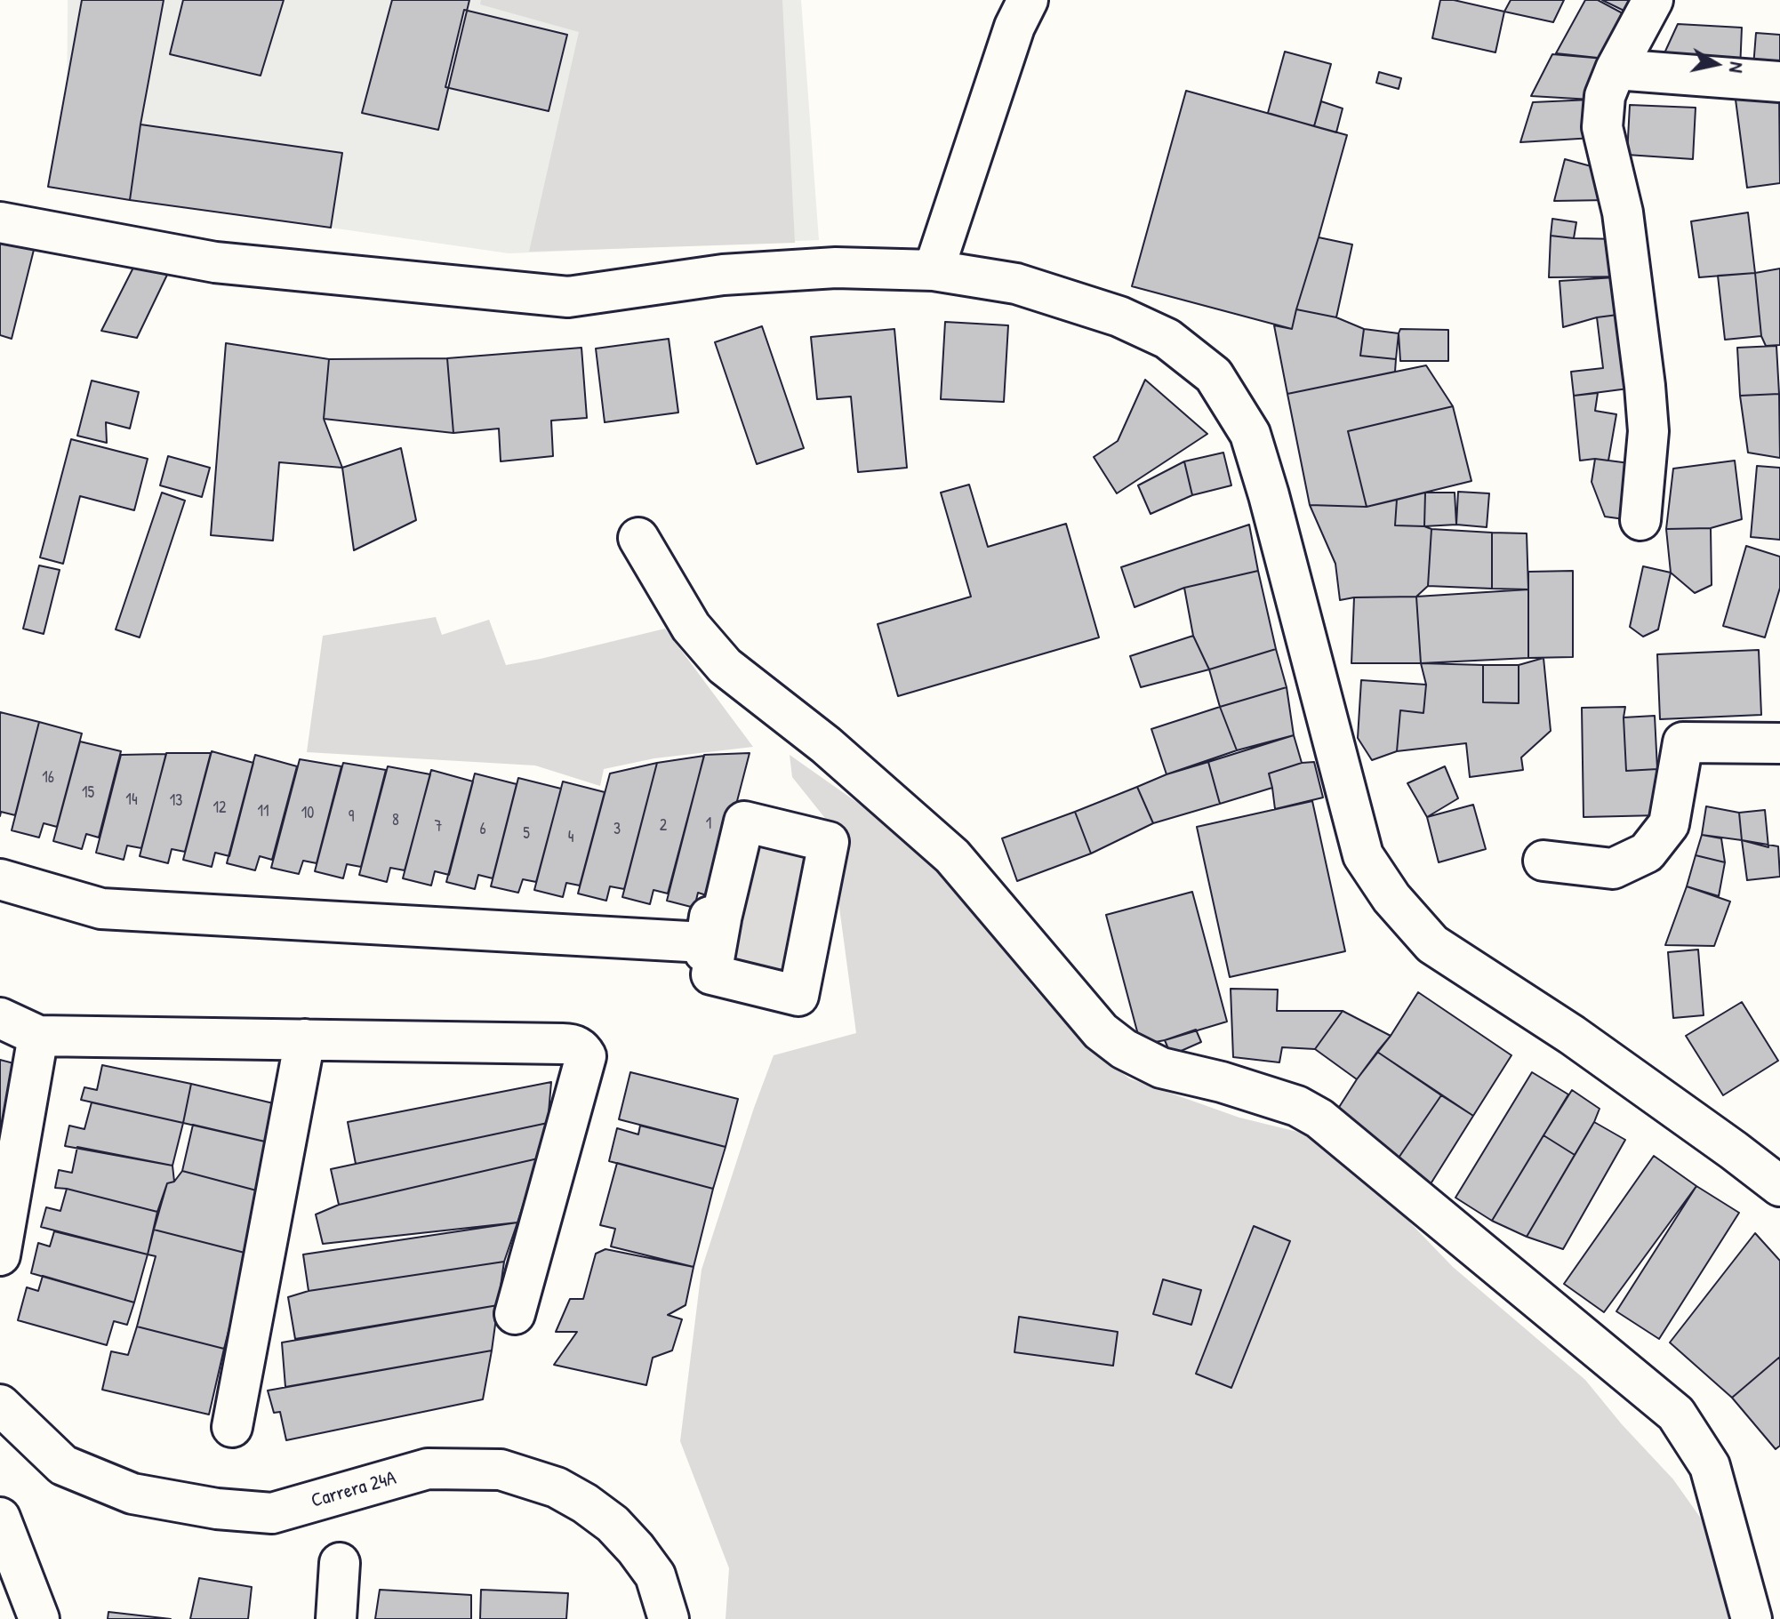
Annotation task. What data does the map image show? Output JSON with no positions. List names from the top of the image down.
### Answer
{
  "streets": {
    "street": ["Carrera 24A"]
  },
  "house_numbers": [
    "16",
    "15",
    "14",
    "13",
    "12",
    "11",
    "10",
    "9",
    "8",
    "1",
    "2",
    "7",
    "6",
    "3",
    "5",
    "4"
  ],
  "north": "right"
}
